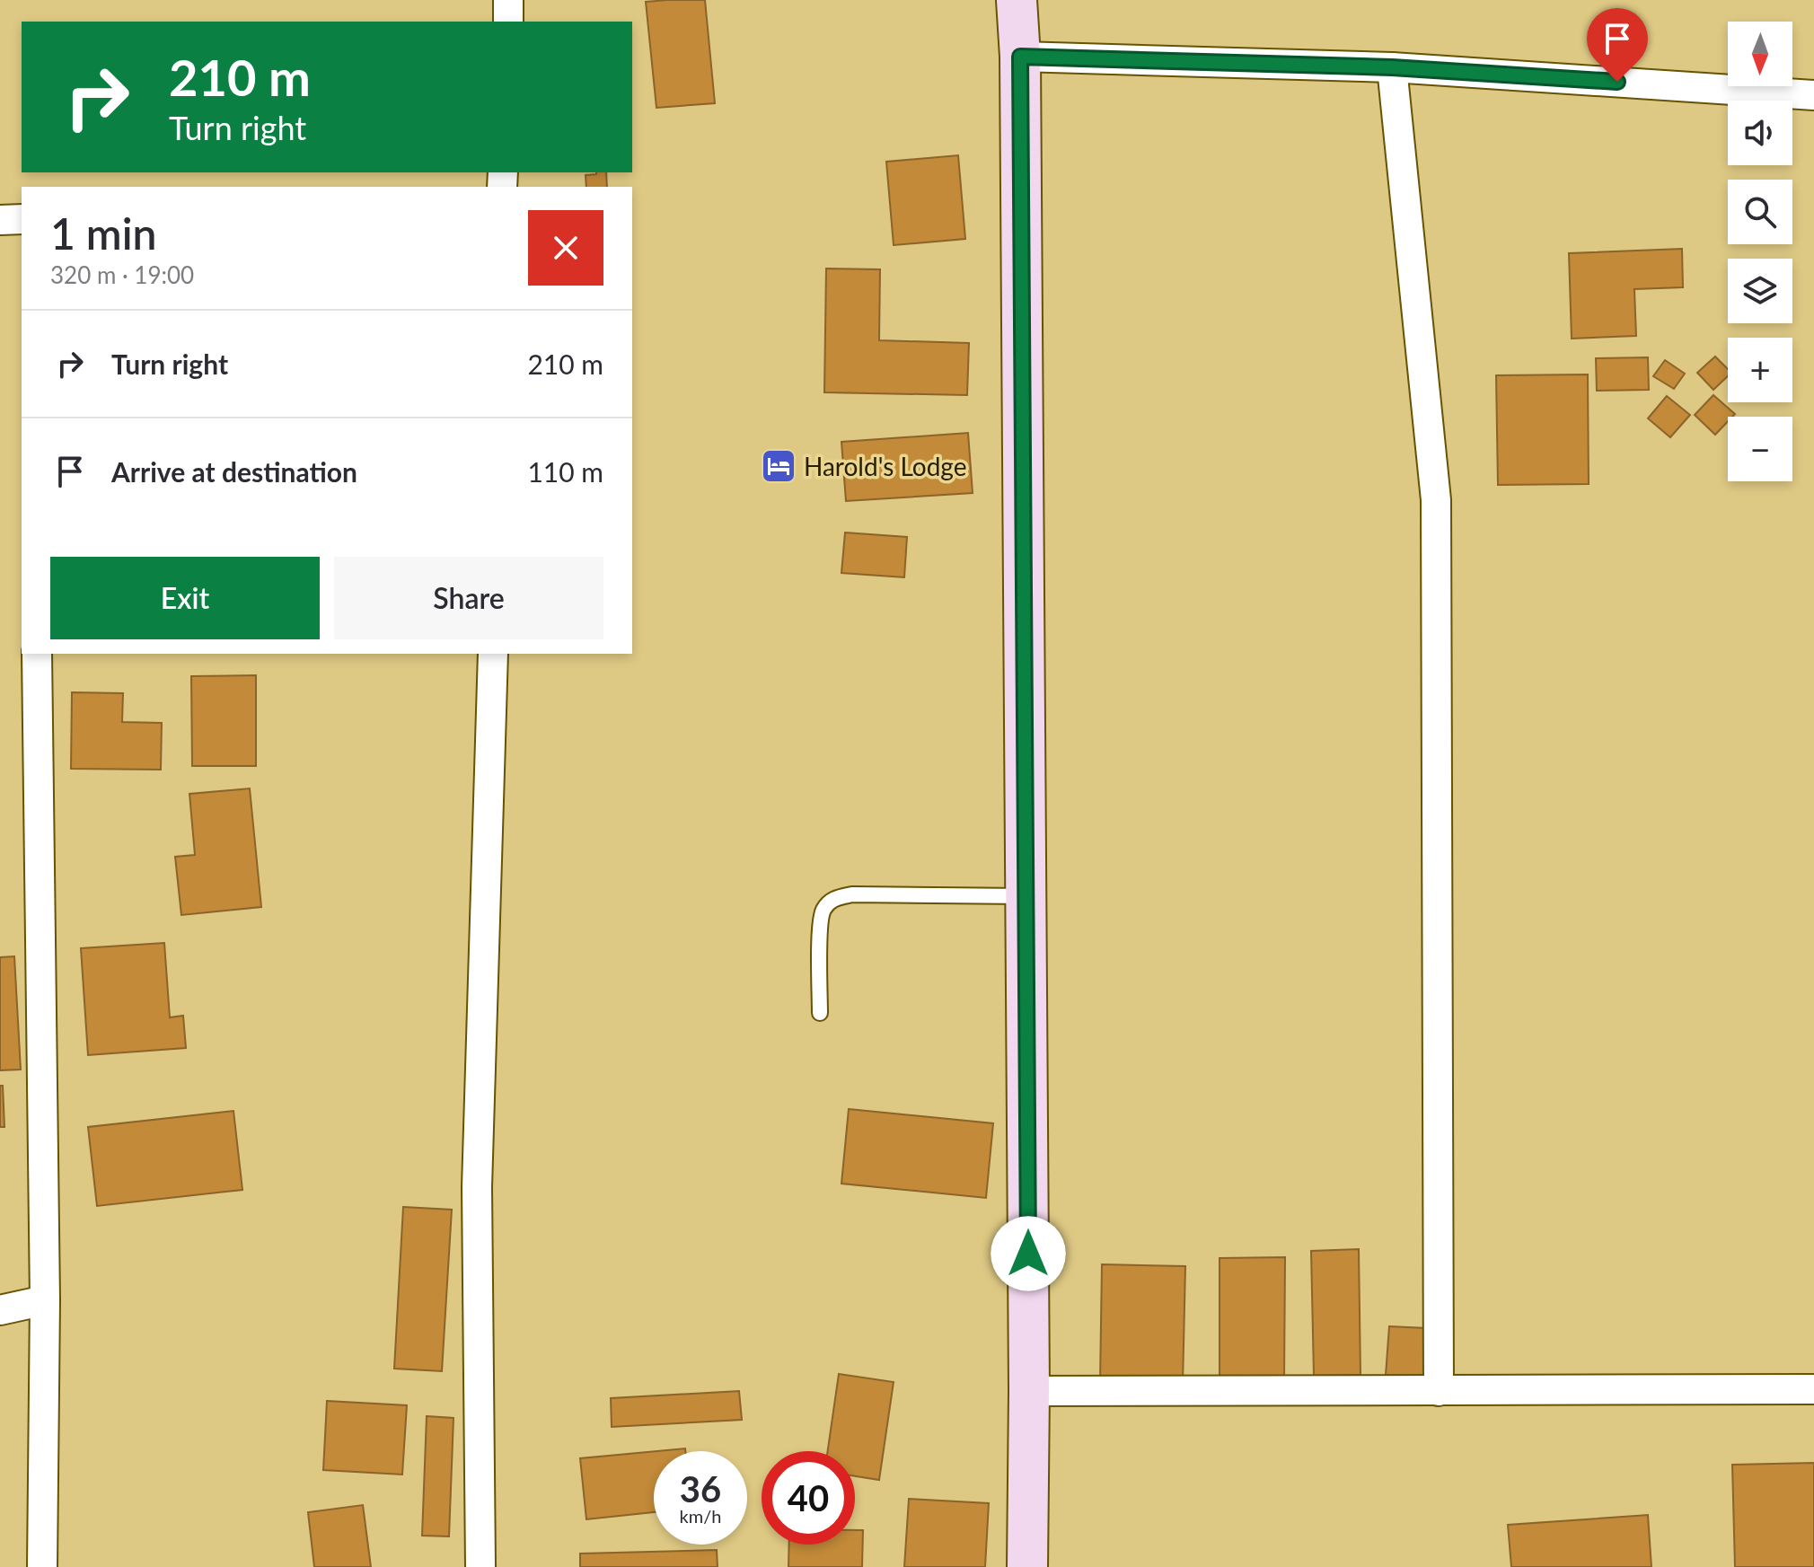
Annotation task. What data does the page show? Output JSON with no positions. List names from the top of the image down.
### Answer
{
  "places": {
    "hotel": ["Harold's Lodge"]
  },
  "north": "bottom",
  "page": {
    "map_buttons": ["+", "−"],
    "turn": ["210 m", "Turn right"],
    "heading": ["1 min", "320 m · 19:00"],
    "list": [
      {
        "name": "Turn right",
        "value": "210 m"
      },
      {
        "name": "Arrive at destination",
        "value": "110 m"
      }
    ],
    "buttons": ["Exit", "Share"],
    "speed": "36 km/h",
    "limit": "40"
  }
}
